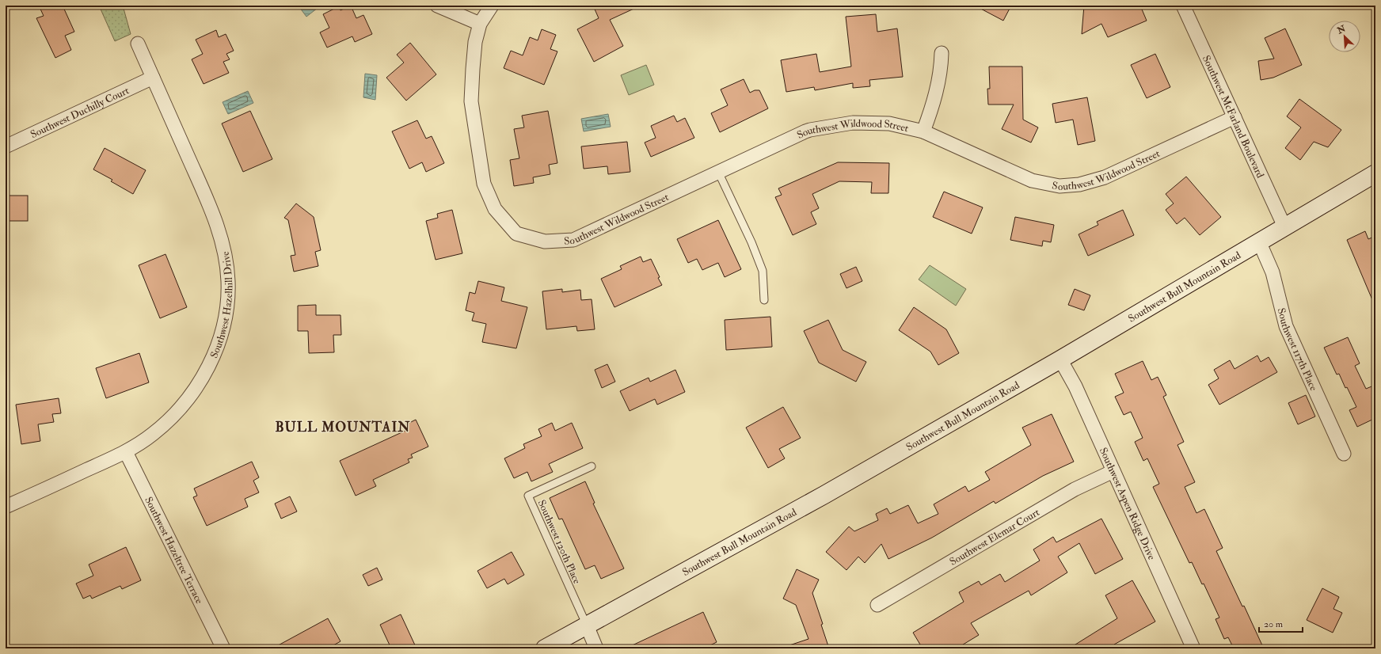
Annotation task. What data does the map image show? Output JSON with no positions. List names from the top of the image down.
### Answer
{
  "streets": {
    "main road": ["Southwest Bull Mountain Road"],
    "street": [
      "Southwest Duchilly Court",
      "Southwest McFarland Boulevard",
      "Southwest Wildwood Street",
      "Southwest Hazelhill Drive",
      "Southwest 117th Place",
      "Southwest Aspen Ridge Drive",
      "Southwest Elemar Court",
      "Southwest Hazeltree Terrace"
    ],
    "lane": ["Southwest 120th Place"]
  },
  "crossings": [
    ["Southwest Duchilly Court", "Southwest Hazelhill Drive"],
    ["Southwest McFarland Boulevard", "Southwest Wildwood Street"],
    ["Southwest McFarland Boulevard", "Southwest Bull Mountain Road"],
    ["Southwest Bull Mountain Road", "Southwest 117th Place"],
    ["Southwest Bull Mountain Road", "Southwest Aspen Ridge Drive"],
    ["Southwest Bull Mountain Road", "Southwest 120th Place"],
    ["Southwest Hazelhill Drive", "Southwest Hazeltree Terrace"],
    ["Southwest Aspen Ridge Drive", "Southwest Elemar Court"]
  ],
  "districts": ["BULL MOUNTAIN"],
  "scale_bar": "20 m",
  "north": "top left"
}
